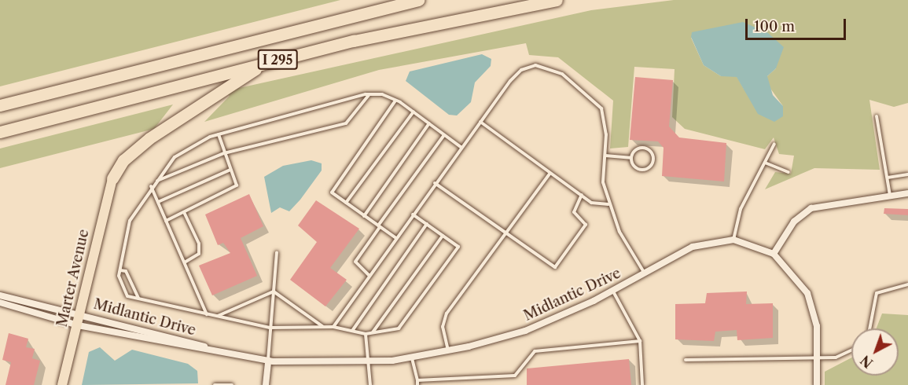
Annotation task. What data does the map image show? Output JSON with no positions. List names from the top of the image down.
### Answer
{
  "streets": {
    "highway": ["I 295"],
    "main road": ["Marter Avenue"],
    "street": ["Midlantic Drive"]
  },
  "crossings": [
    ["Marter Avenue", "Midlantic Drive"]
  ],
  "scale_bar": "100 m",
  "north": "bottom left"
}
